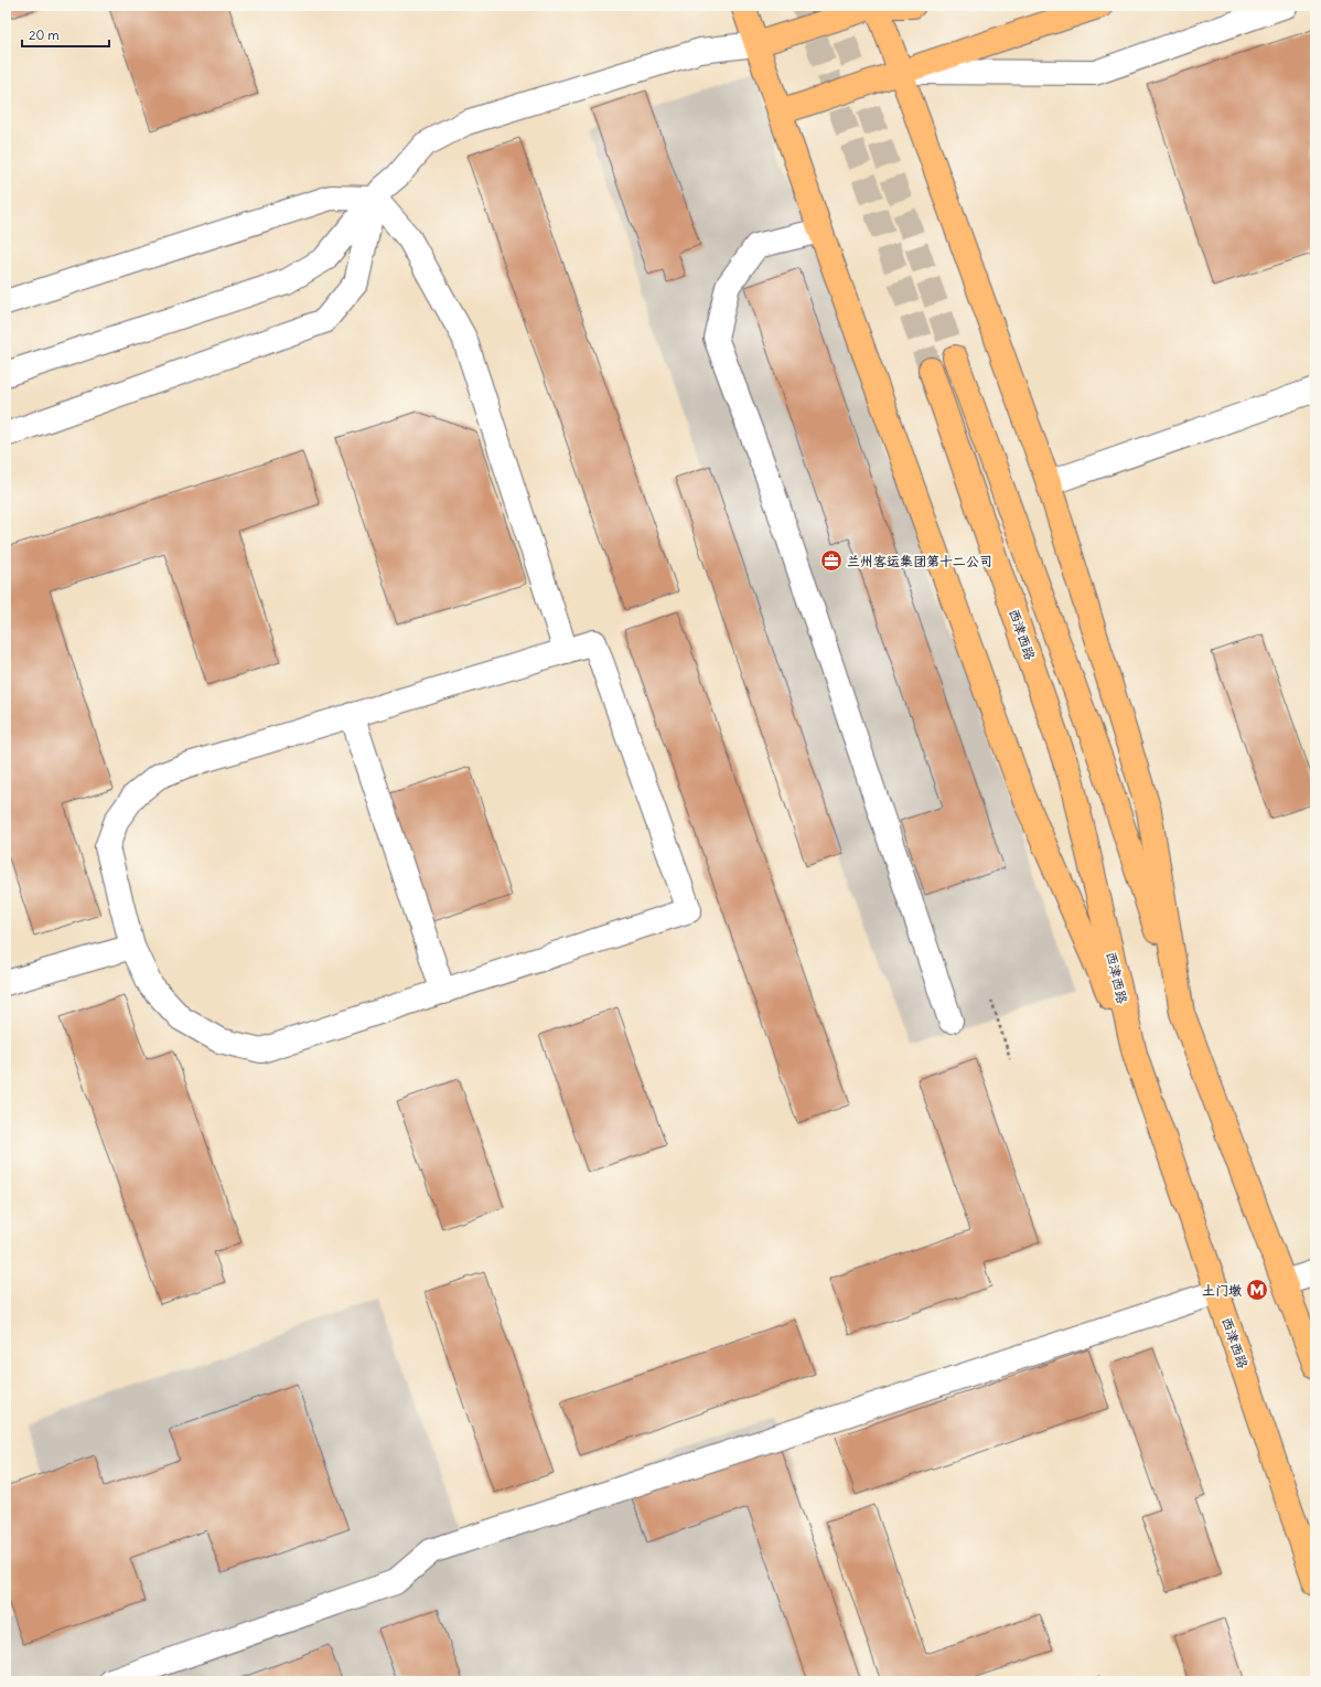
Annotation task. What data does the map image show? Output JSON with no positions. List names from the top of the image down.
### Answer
{
  "streets": {
    "main road": ["西津西路"]
  },
  "places": {
    "office": ["兰州客运集团第十二公司"],
    "metro station": ["土门墩"]
  },
  "scale_bar": "20 m"
}
